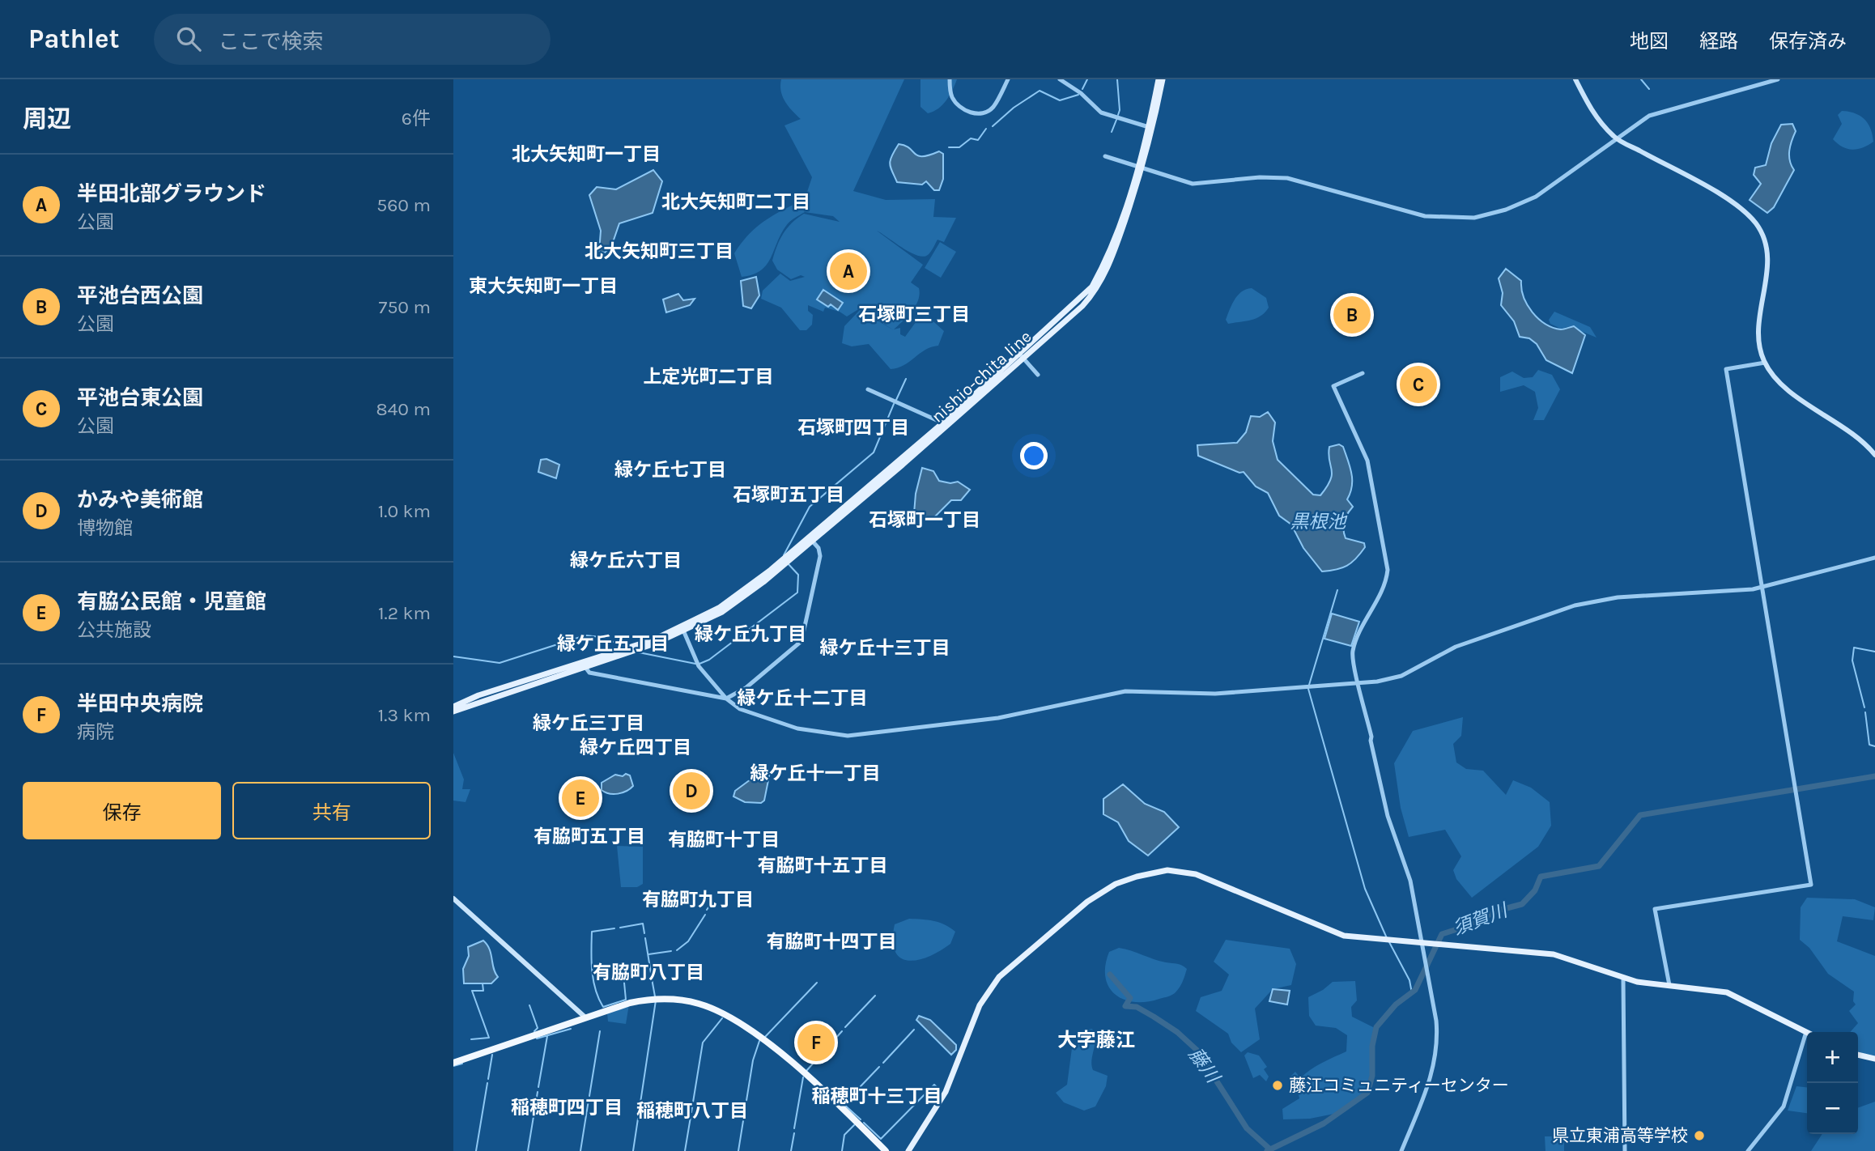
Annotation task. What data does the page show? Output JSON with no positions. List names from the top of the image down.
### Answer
{
  "streets": {
    "main road": ["nishio-chita line"]
  },
  "districts": [
    "北大矢知町一丁目",
    "北大矢知町二丁目",
    "北大矢知町三丁目",
    "東大矢知町一丁目",
    "石塚町三丁目",
    "上定光町二丁目",
    "石塚町四丁目",
    "緑ケ丘七丁目",
    "石塚町五丁目",
    "石塚町一丁目",
    "緑ケ丘六丁目",
    "緑ケ丘九丁目",
    "緑ケ丘五丁目",
    "緑ケ丘十三丁目",
    "緑ケ丘十二丁目",
    "緑ケ丘三丁目",
    "緑ケ丘四丁目",
    "緑ケ丘十一丁目",
    "有脇町五丁目",
    "有脇町十丁目",
    "有脇町十五丁目",
    "有脇町九丁目",
    "有脇町十四丁目",
    "有脇町八丁目",
    "大字藤江",
    "稲穂町十三丁目",
    "稲穂町四丁目",
    "稲穂町八丁目"
  ],
  "water": ["黒根池", "須賀川", "藤川"],
  "places": ["藤江コミュニティーセンター", "県立東浦高等学校"],
  "page": {
    "header": "Pathlet",
    "search": "ここで検索",
    "nav": ["地図", "経路", "保存済み"],
    "heading": ["周辺", "6件"],
    "list": [
      {
        "mark": "A",
        "name": "半田北部グラウンド",
        "note": "公園",
        "value": "560 m"
      },
      {
        "mark": "B",
        "name": "平池台西公園",
        "note": "公園",
        "value": "750 m"
      },
      {
        "mark": "C",
        "name": "平池台東公園",
        "note": "公園",
        "value": "840 m"
      },
      {
        "mark": "D",
        "name": "かみや美術館",
        "note": "博物館",
        "value": "1.0 km"
      },
      {
        "mark": "E",
        "name": "有脇公民館・児童館",
        "note": "公共施設",
        "value": "1.2 km"
      },
      {
        "mark": "F",
        "name": "半田中央病院",
        "note": "病院",
        "value": "1.3 km"
      }
    ],
    "pins": [
      "A",
      "B",
      "C",
      "D",
      "E",
      "F"
    ],
    "buttons": ["保存", "共有"],
    "map_buttons": ["+", "−"]
  }
}
